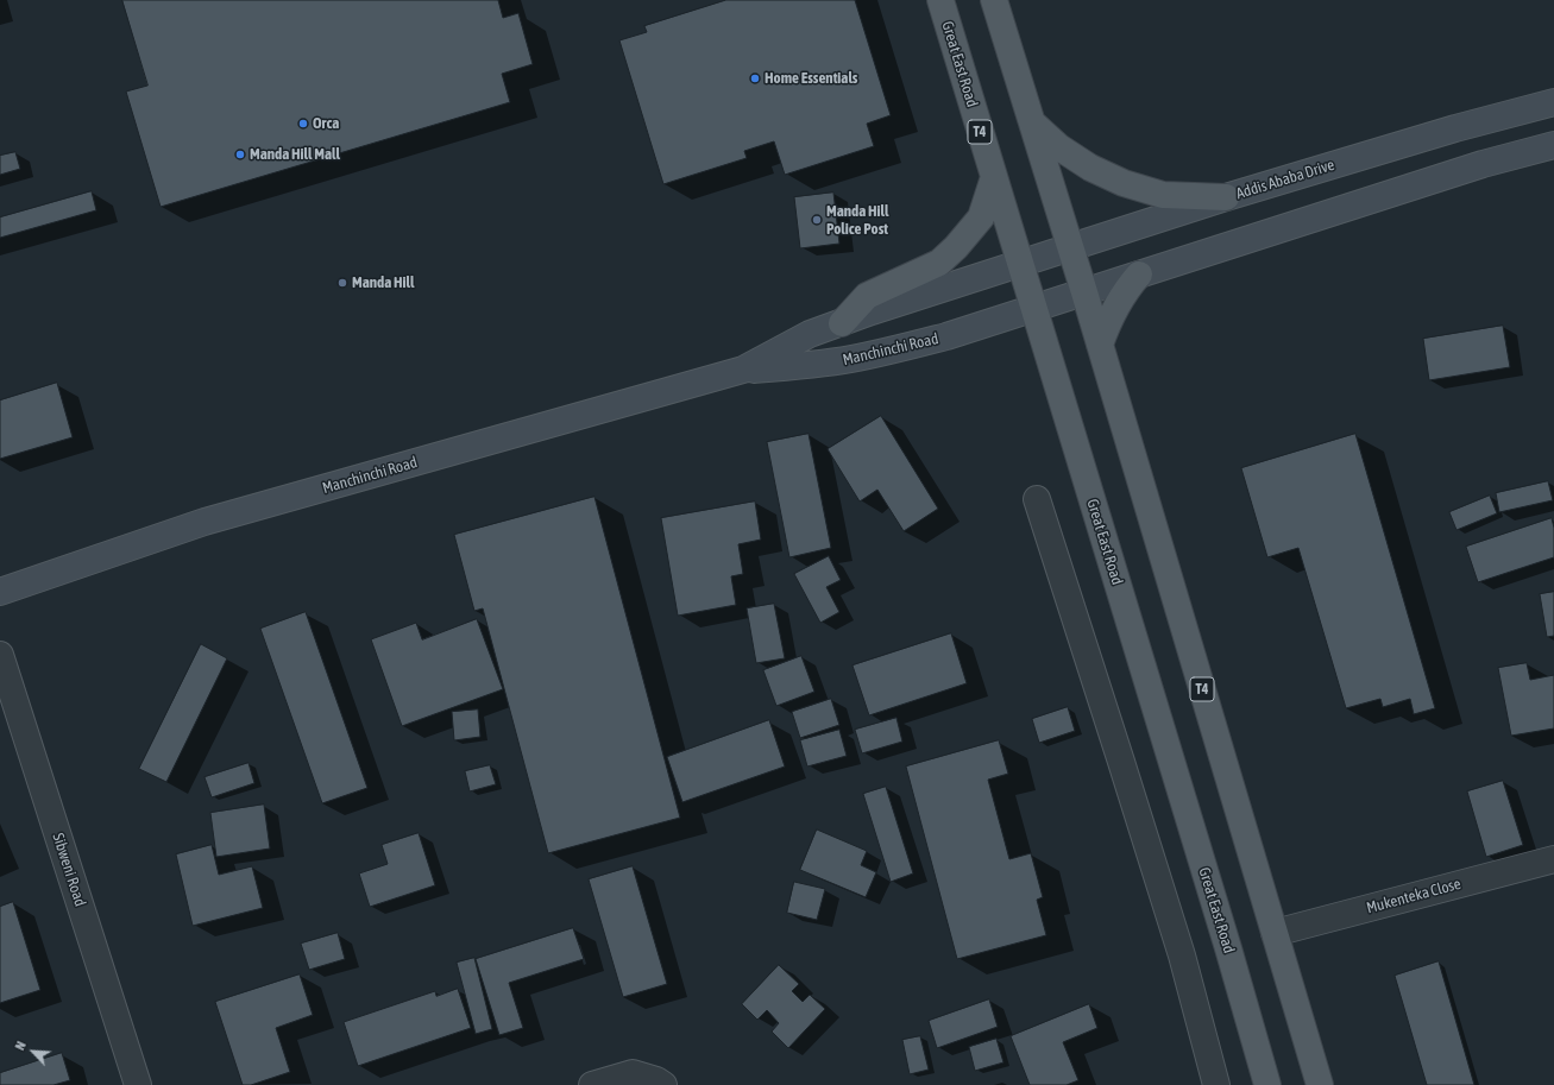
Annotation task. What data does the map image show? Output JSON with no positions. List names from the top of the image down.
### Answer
{
  "streets": {
    "main road": [
      "Great East Road",
      "T4",
      "Addis Ababa Drive",
      "Manchinchi Road"
    ],
    "street": ["Sibweni Road", "Mukenteka Close"]
  },
  "crossings": [
    ["Great East Road", "Addis Ababa Drive"],
    ["Great East Road", "Manchinchi Road"],
    ["T4", "Addis Ababa Drive"],
    ["T4", "Mukenteka Close"],
    ["Addis Ababa Drive", "Manchinchi Road"]
  ],
  "places": [
    "Home Essentials",
    "Orca",
    "Manda Hill Mall",
    "Manda Hill Police Post",
    "Manda Hill"
  ],
  "north": "top left"
}
